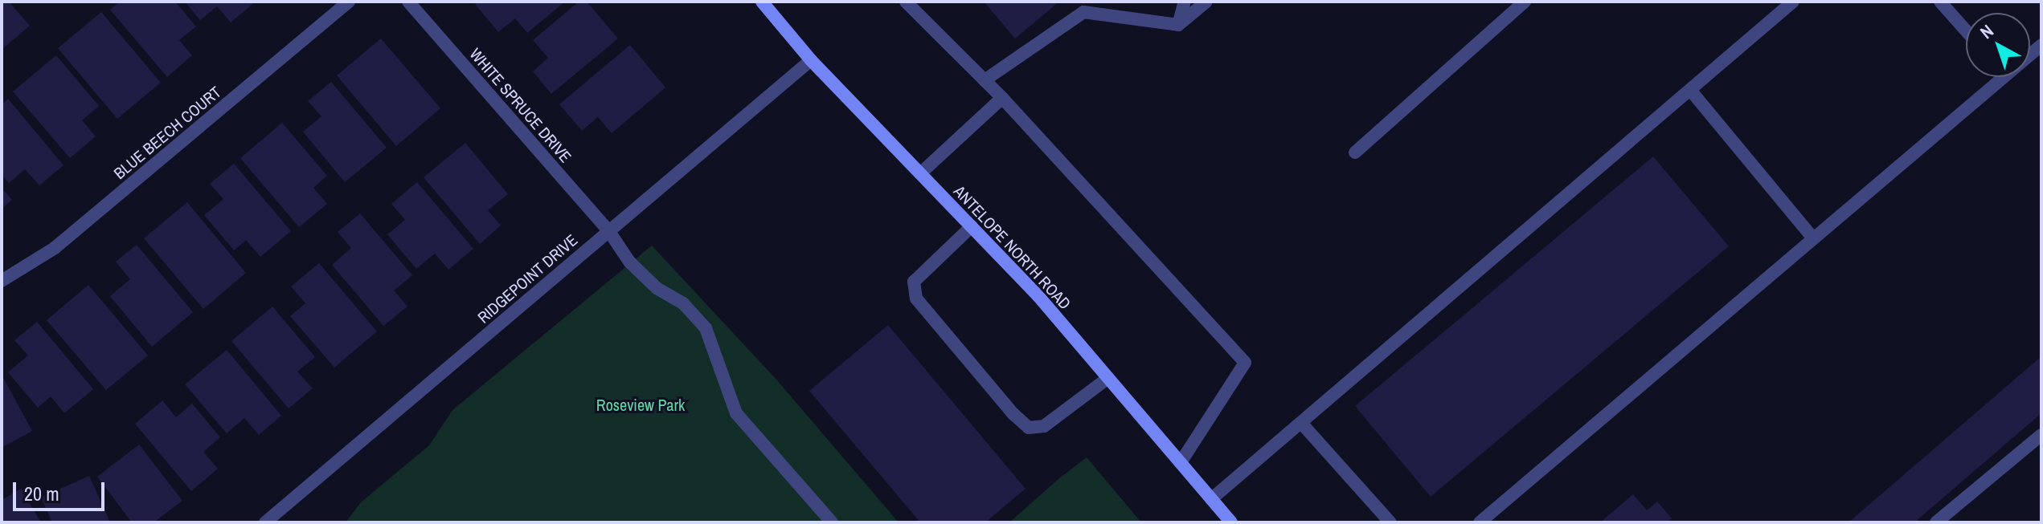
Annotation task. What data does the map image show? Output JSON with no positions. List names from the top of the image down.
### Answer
{
  "streets": {
    "main road": ["ANTELOPE NORTH ROAD"],
    "street": ["WHITE SPRUCE DRIVE", "BLUE BEECH COURT", "RIDGEPOINT DRIVE"]
  },
  "crossings": [
    ["WHITE SPRUCE DRIVE", "RIDGEPOINT DRIVE"],
    ["ANTELOPE NORTH ROAD", "RIDGEPOINT DRIVE"]
  ],
  "parks": ["Roseview Park"],
  "scale_bar": "20 m",
  "north": "top left"
}
